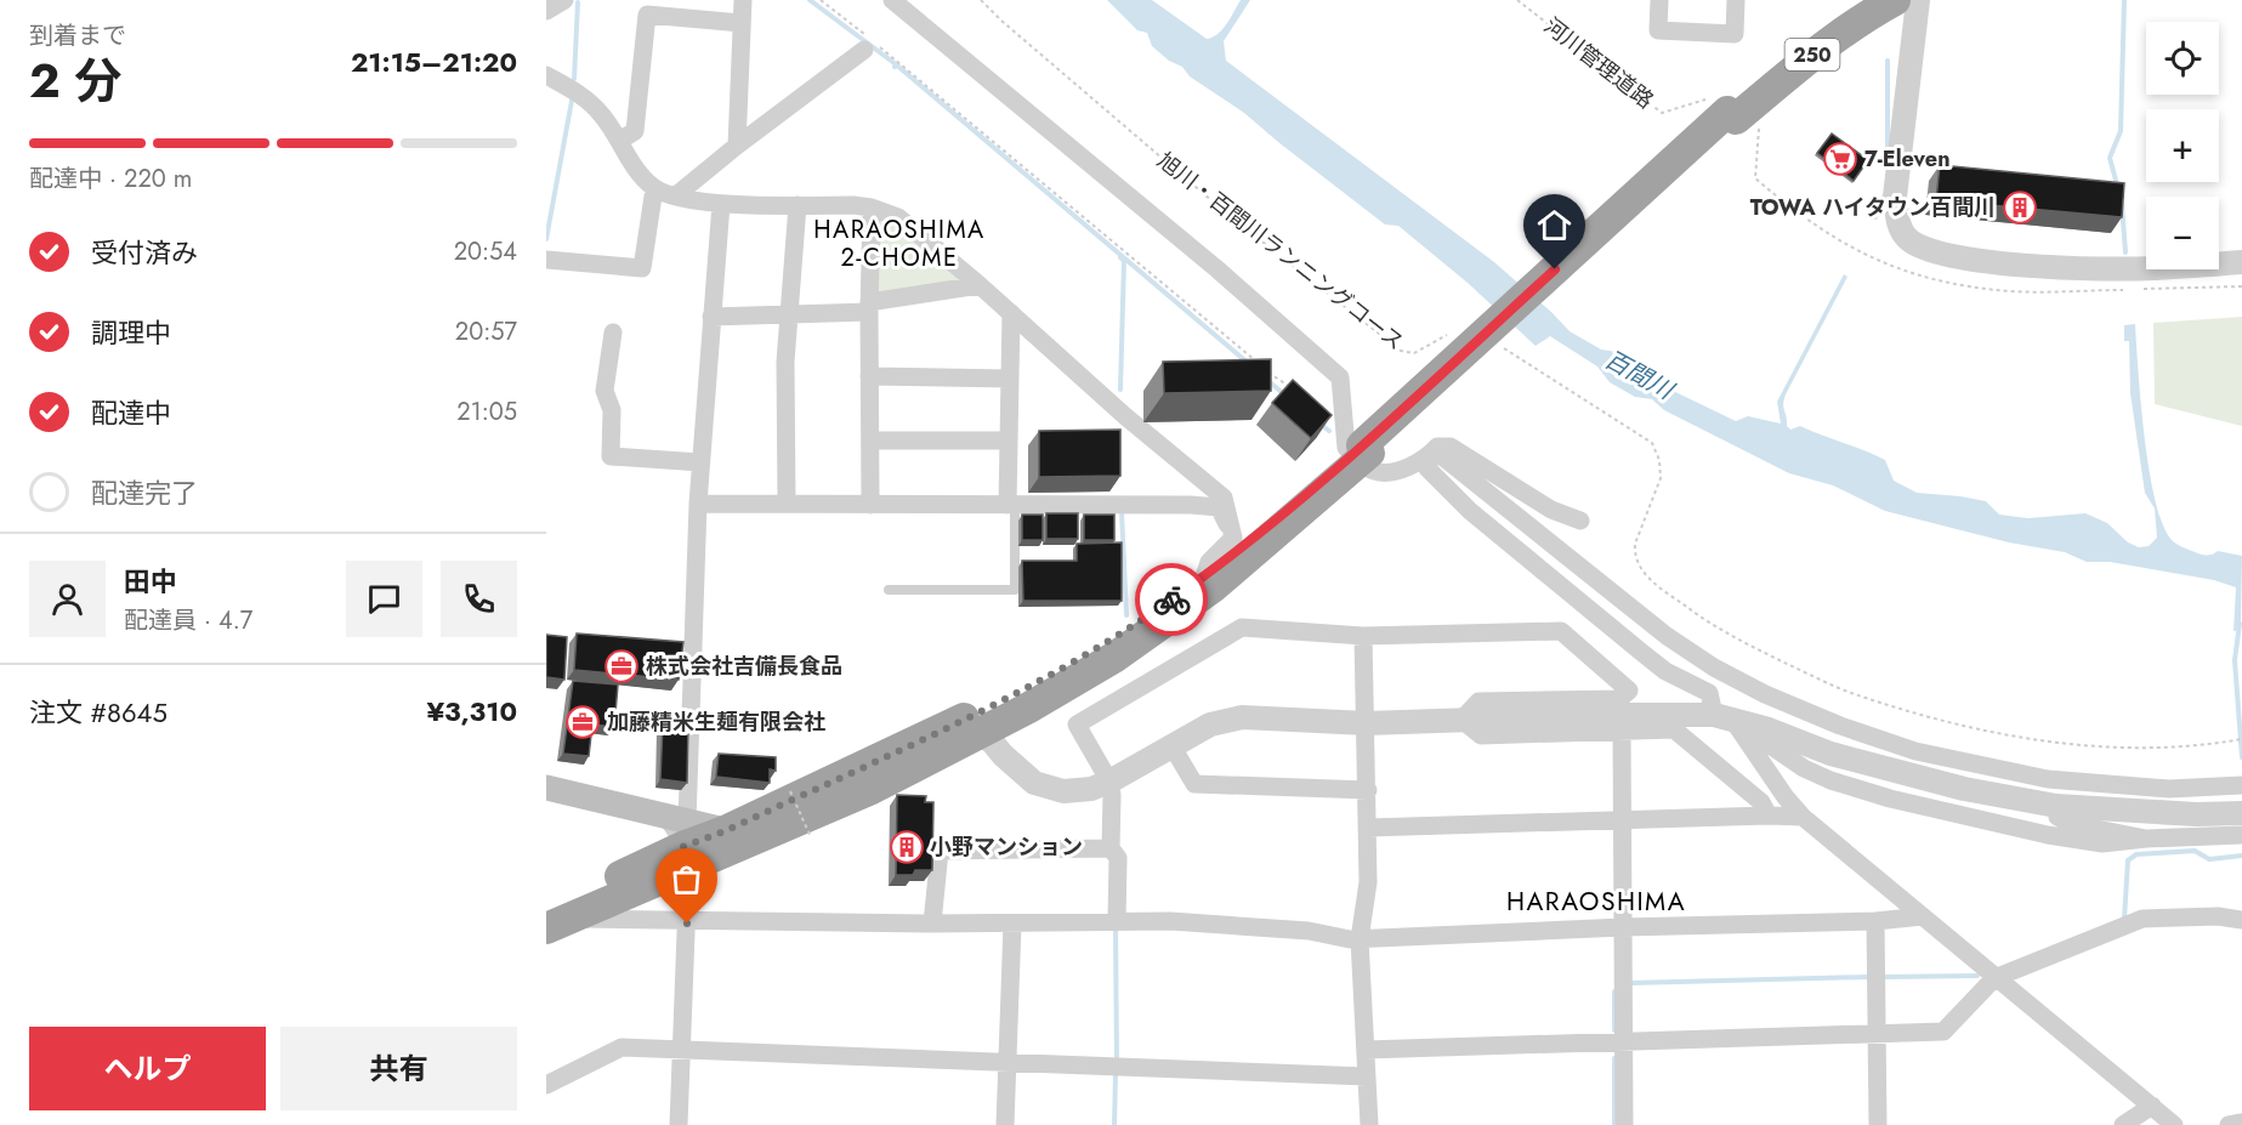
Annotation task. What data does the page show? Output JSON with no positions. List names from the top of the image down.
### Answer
{
  "streets": {
    "highway": ["250"],
    "path": ["河川管理道路", "旭川・百間川ランニングコース"]
  },
  "crossings": [
    ["250", "河川管理道路"]
  ],
  "districts": ["HARAOSHIMA 2-CHOME", "HARAOSHIMA"],
  "water": ["百間川"],
  "places": {
    "supermarket": ["7-Eleven"],
    "building": ["TOWA ハイタウン百間川", "小野マンション"],
    "office": ["株式会社吉備長食品", "加藤精米生麺有限会社"]
  },
  "page": {
    "heading": ["2 分", "到着まで", "21:15–21:20"],
    "panel": [
      "田中",
      "配達員 · 4.7",
      "注文 #8645",
      "¥3,310"
    ],
    "map_buttons": ["+", "−"],
    "bar": "配達中 · 220 m",
    "list": [
      ["受付済み", "20:54"],
      ["調理中", "20:57"],
      ["配達中", "21:05"],
      "配達完了"
    ],
    "buttons": ["ヘルプ", "共有"]
  }
}
